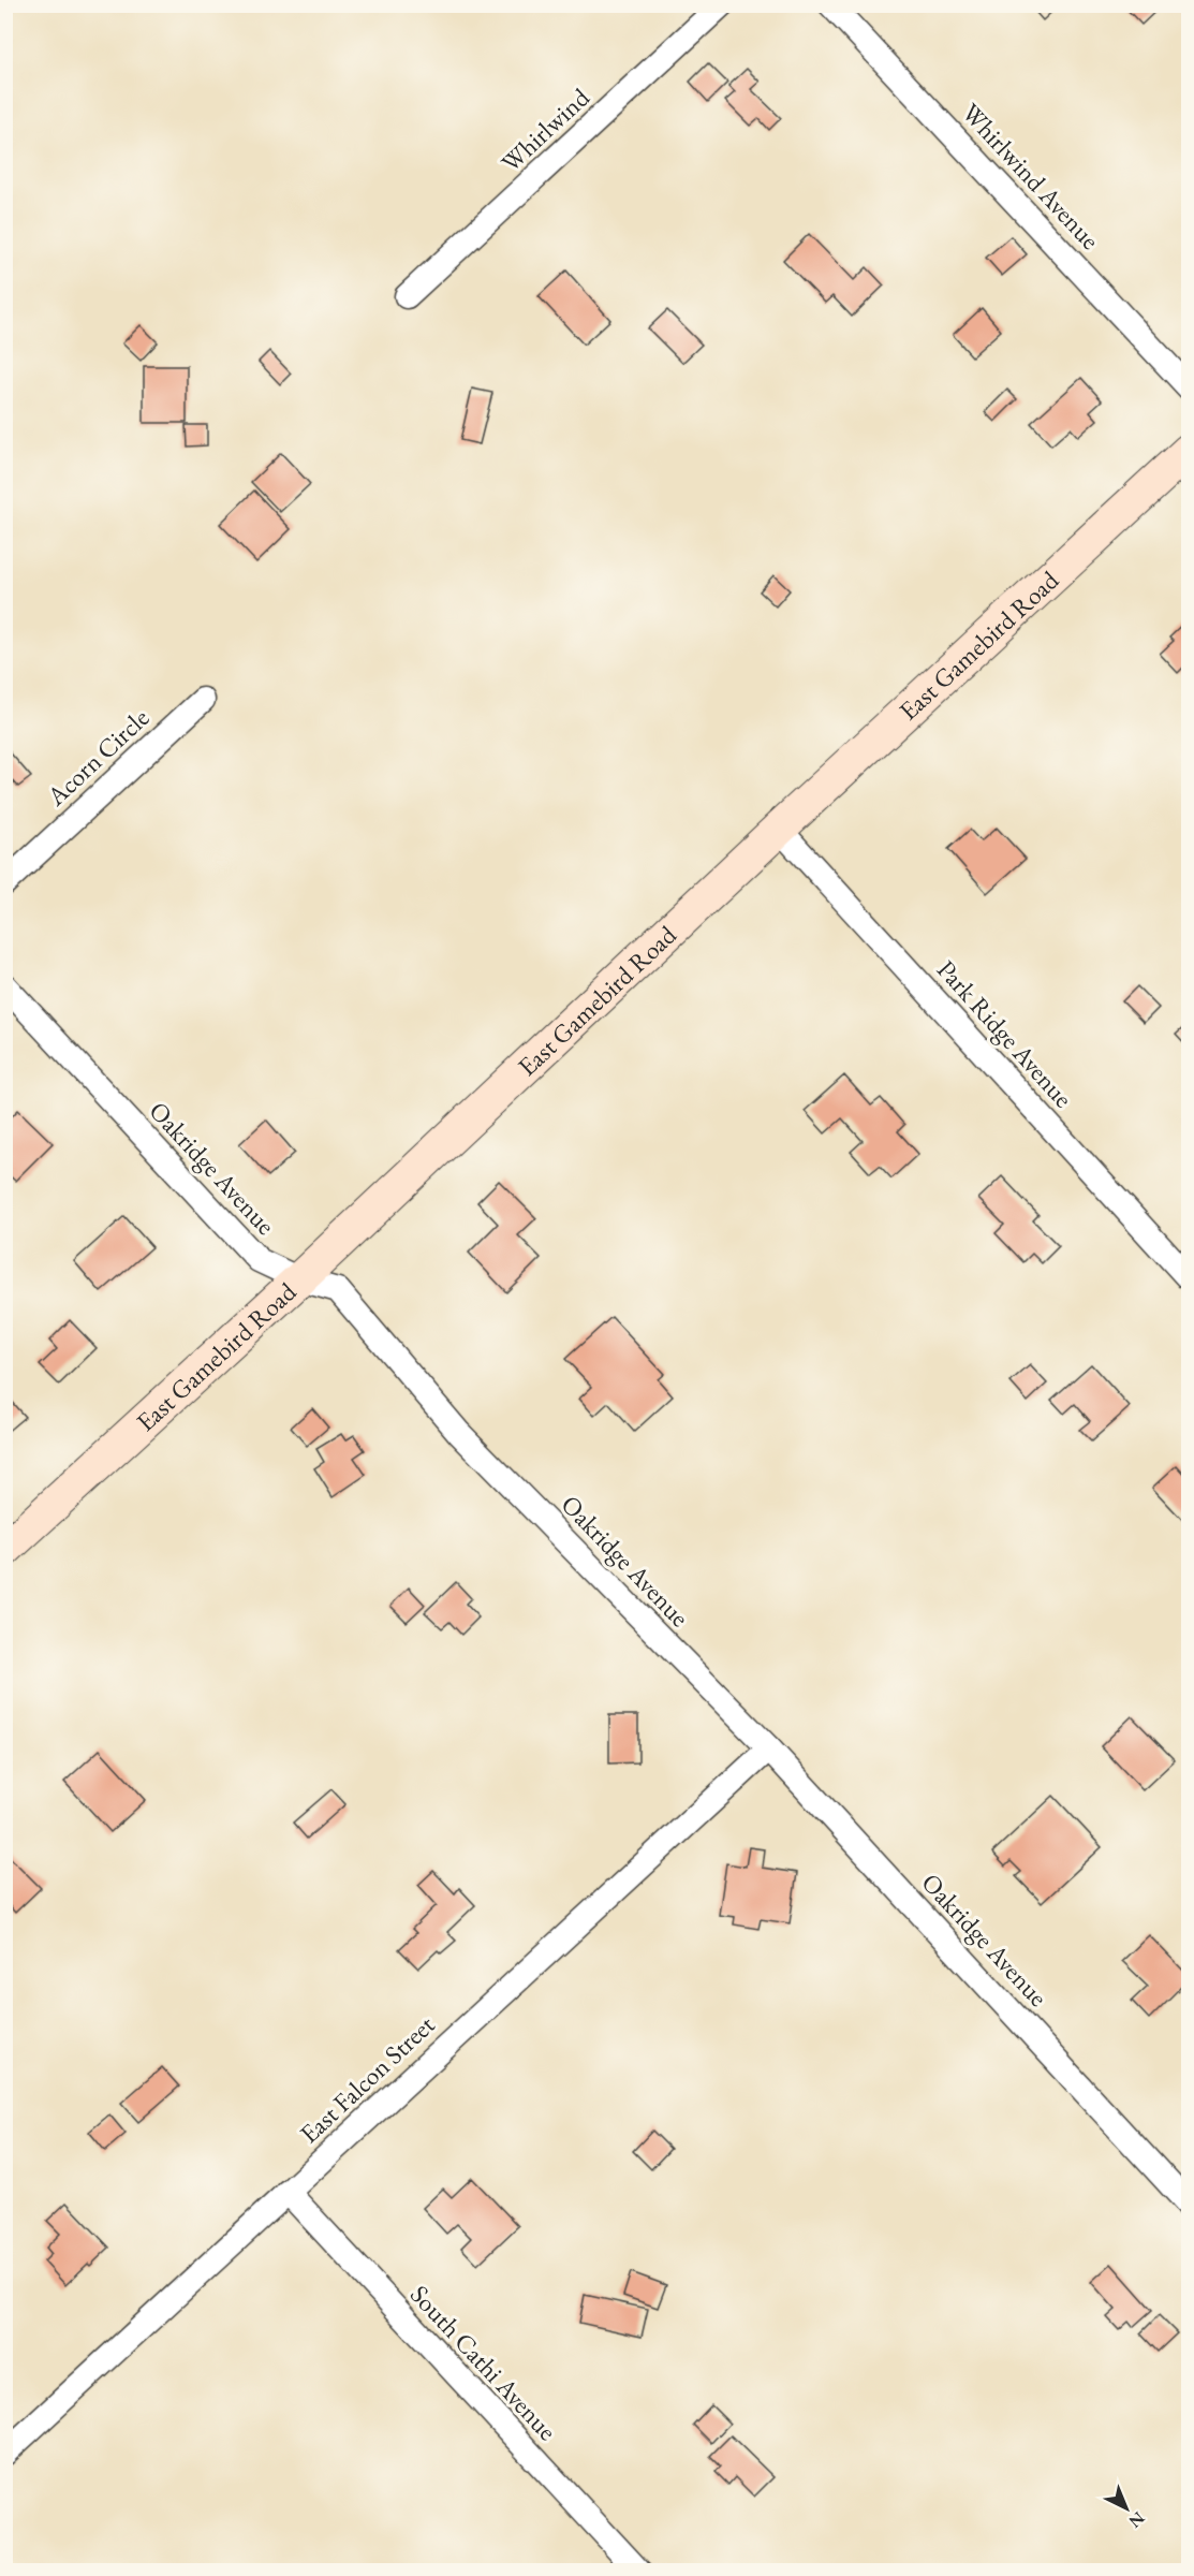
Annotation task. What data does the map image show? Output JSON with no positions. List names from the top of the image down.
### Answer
{
  "streets": {
    "main road": ["East Gamebird Road"],
    "street": [
      "Whirlwind",
      "Whirlwind Avenue",
      "Acorn Circle",
      "Park Ridge Avenue",
      "Oakridge Avenue",
      "East Falcon Street",
      "South Cathi Avenue"
    ]
  },
  "crossings": [
    ["East Gamebird Road", "Park Ridge Avenue"],
    ["East Gamebird Road", "Oakridge Avenue"],
    ["Oakridge Avenue", "East Falcon Street"],
    ["East Falcon Street", "South Cathi Avenue"]
  ],
  "north": "bottom right"
}
